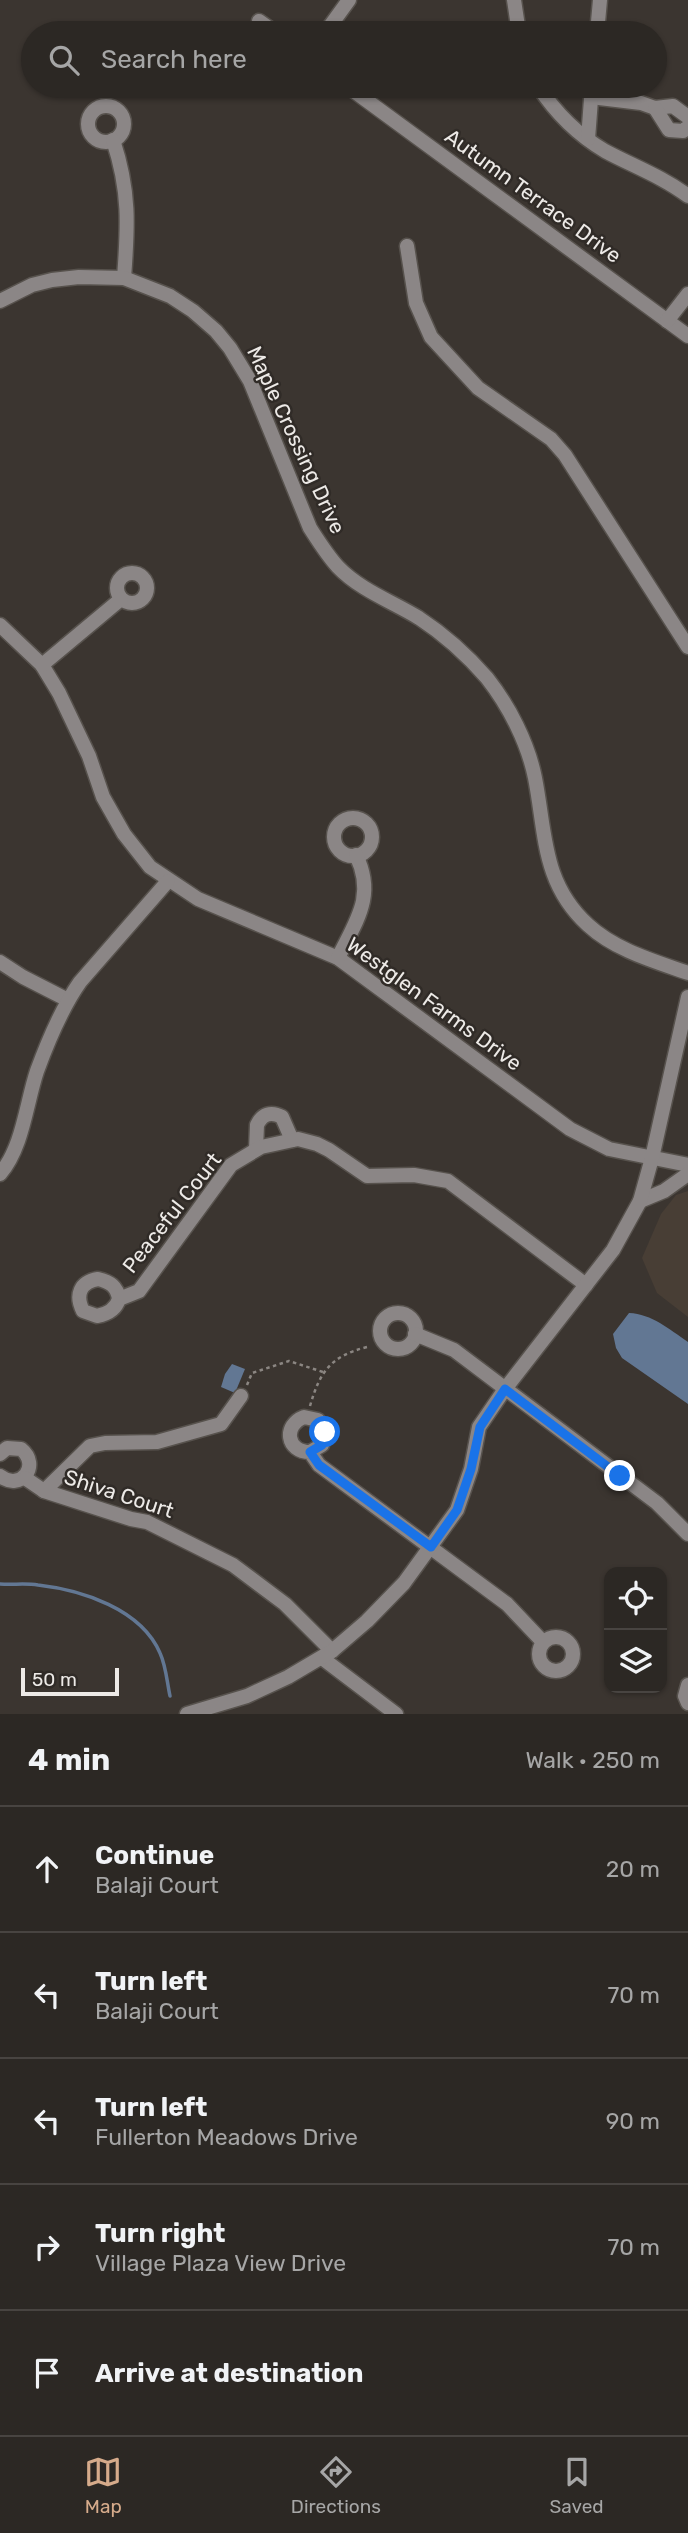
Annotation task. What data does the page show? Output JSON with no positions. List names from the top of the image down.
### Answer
{
  "streets": {
    "street": [
      "Autumn Terrace Drive",
      "Maple Crossing Drive",
      "Westglen Farms Drive",
      "Peaceful Court",
      "Shiva Court"
    ]
  },
  "scale_bar": "50 m",
  "page": {
    "search": "Search here",
    "scale": "50 m",
    "heading": ["4 min", "Walk · 250 m"],
    "list": [
      ["Continue", "Balaji Court", "20 m"],
      ["Turn left", "Balaji Court", "70 m"],
      ["Turn left", "Fullerton Meadows Drive", "90 m"],
      ["Turn right", "Village Plaza View Drive", "70 m"],
      "Arrive at destination"
    ],
    "nav": ["Map", "Directions", "Saved"]
  }
}
